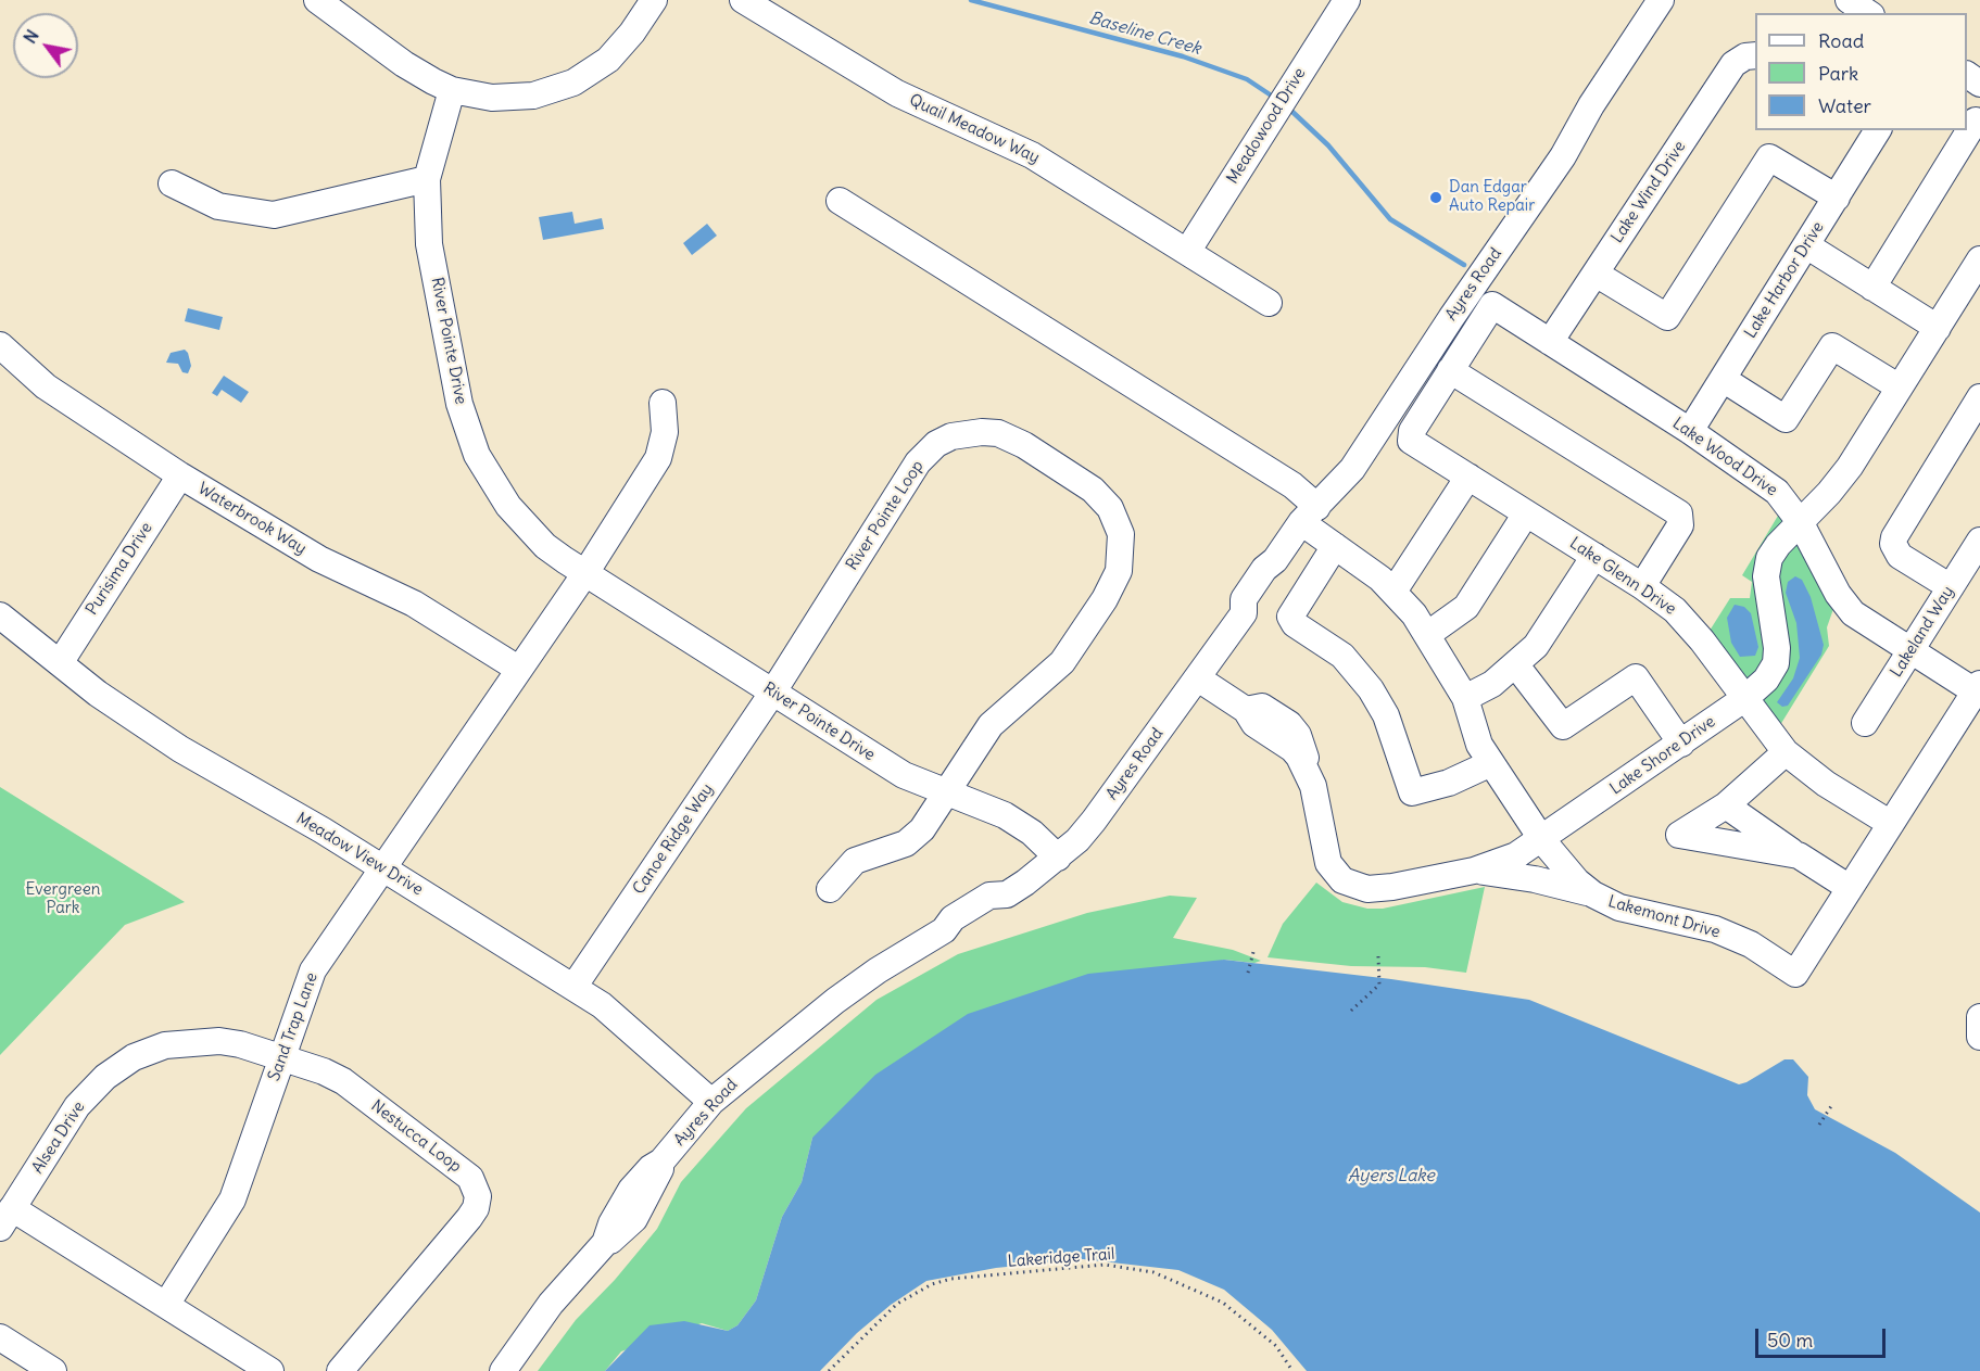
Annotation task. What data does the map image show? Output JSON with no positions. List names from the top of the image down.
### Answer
{
  "streets": {
    "street": [
      "Meadowood Drive",
      "Quail Meadow Way",
      "Lake Wind Drive",
      "Lake Harbor Drive",
      "Ayres Road",
      "River Pointe Drive",
      "Lake Wood Drive",
      "River Pointe Loop",
      "Waterbrook Way",
      "Purisima Drive",
      "Lake Glenn Drive",
      "Lakeland Way",
      "Lake Shore Drive",
      "Canoe Ridge Way",
      "Meadow View Drive",
      "Lakemont Drive",
      "Sand Trap Lane",
      "Nestucca Loop",
      "Alsea Drive"
    ],
    "path": ["Lakeridge Trail"]
  },
  "crossings": [
    ["Meadowood Drive", "Quail Meadow Way"],
    ["Lake Wind Drive", "Lake Wood Drive"],
    ["Lake Harbor Drive", "Lake Wood Drive"],
    ["Ayres Road", "River Pointe Drive"],
    ["Ayres Road", "Lake Shore Drive"],
    ["Ayres Road", "Meadow View Drive"],
    ["Ayres Road", "Lakemont Drive"],
    ["River Pointe Drive", "River Pointe Loop"],
    ["River Pointe Drive", "Canoe Ridge Way"],
    ["River Pointe Drive", "Sand Trap Lane"],
    ["Lake Wood Drive", "Lake Glenn Drive"],
    ["Lake Wood Drive", "Lakeland Way"],
    ["Lake Wood Drive", "Lake Shore Drive"],
    ["Lake Wood Drive", "Lakemont Drive"],
    ["River Pointe Loop", "Canoe Ridge Way"],
    ["Waterbrook Way", "Purisima Drive"],
    ["Waterbrook Way", "Sand Trap Lane"],
    ["Purisima Drive", "Meadow View Drive"],
    ["Lake Glenn Drive", "Lake Shore Drive"],
    ["Lake Glenn Drive", "Lakemont Drive"],
    ["Lake Shore Drive", "Lakemont Drive"],
    ["Canoe Ridge Way", "Meadow View Drive"],
    ["Meadow View Drive", "Sand Trap Lane"],
    ["Sand Trap Lane", "Nestucca Loop"],
    ["Sand Trap Lane", "Alsea Drive"],
    ["Nestucca Loop", "Alsea Drive"]
  ],
  "water": ["Baseline Creek", "Ayers Lake"],
  "parks": ["Evergreen Park"],
  "places": ["Dan Edgar Auto Repair"],
  "legend": ["Road", "Park", "Water"],
  "scale_bar": "50 m",
  "north": "top left"
}
